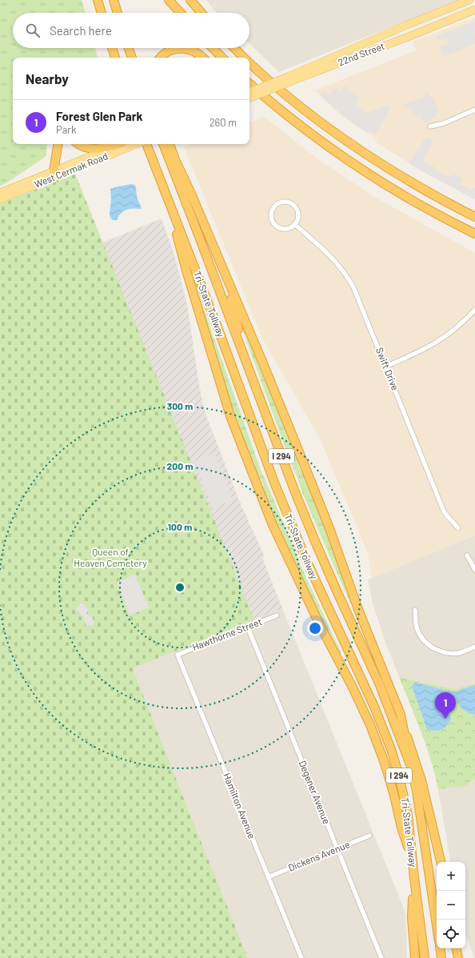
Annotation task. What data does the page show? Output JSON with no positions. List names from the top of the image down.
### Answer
{
  "streets": {
    "highway": ["Tri-State Tollway", "I 294"],
    "main road": ["22nd Street", "West Cermak Road"],
    "street": [
      "Swift Drive",
      "Hawthorne Street",
      "Degener Avenue",
      "Hamilton Avenue",
      "Dickens Avenue"
    ]
  },
  "crossings": [
    ["Hawthorne Street", "Degener Avenue"],
    ["Hawthorne Street", "Hamilton Avenue"],
    ["Degener Avenue", "Dickens Avenue"],
    ["Hamilton Avenue", "Dickens Avenue"]
  ],
  "parks": ["Queen of Heaven Cemetery"],
  "page": {
    "search": "Search here",
    "heading": "Nearby",
    "list": [
      {
        "mark": "1",
        "name": "Forest Glen Park",
        "note": "Park",
        "value": "260 m"
      }
    ],
    "pins": "1",
    "map_buttons": ["+", "−"]
  },
  "rings": ["300 m", "200 m", "100 m"]
}
